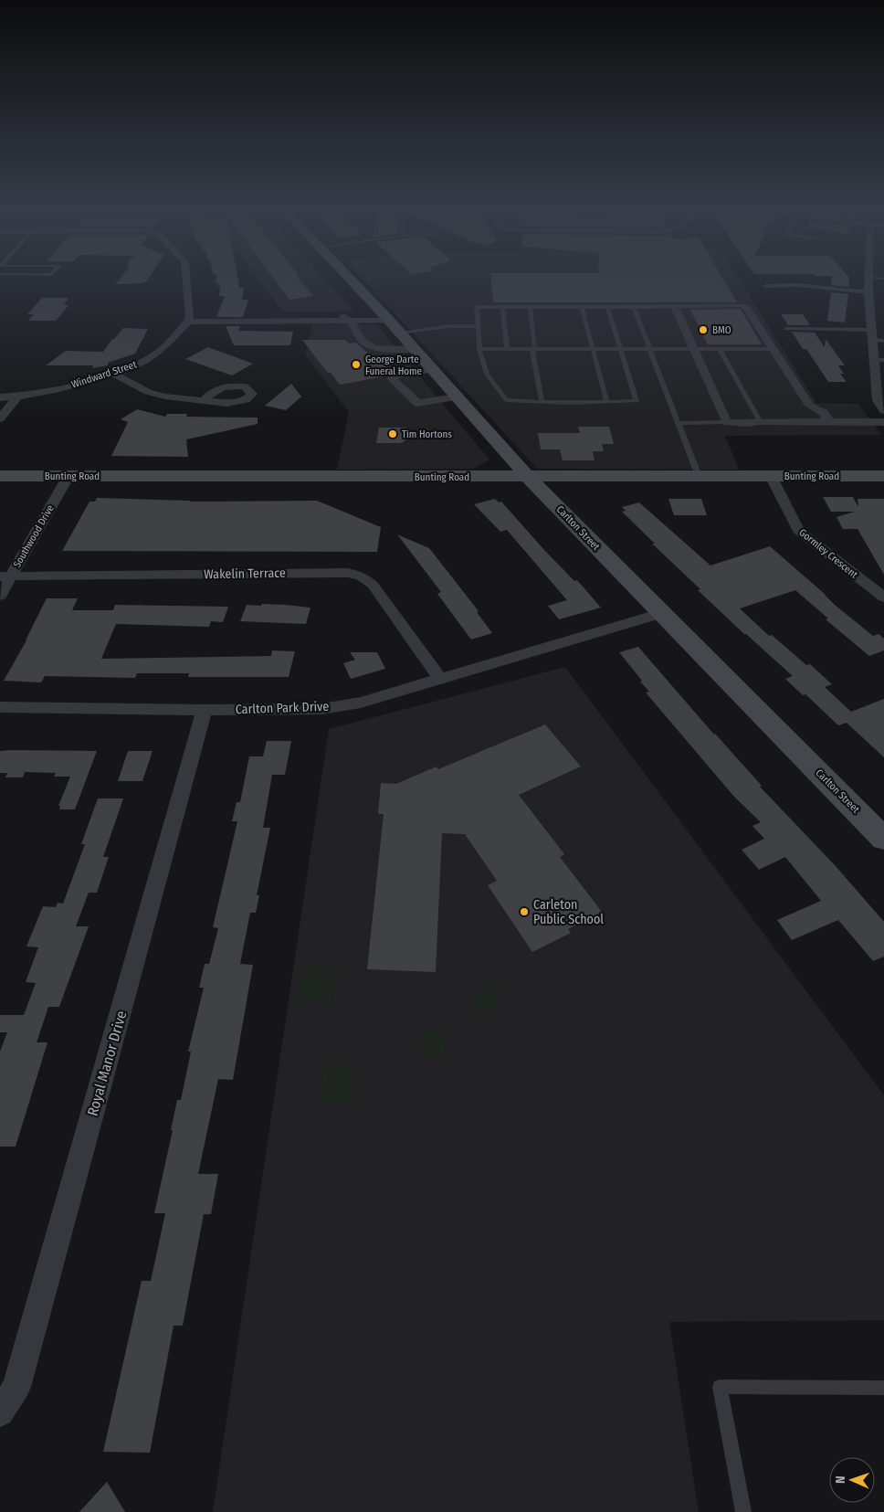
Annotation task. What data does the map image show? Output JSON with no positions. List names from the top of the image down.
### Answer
{
  "streets": {
    "main road": ["Bunting Road", "Carlton Street"],
    "street": [
      "Windward Street",
      "Southwood Drive",
      "Gormley Crescent",
      "Wakelin Terrace",
      "Carlton Park Drive",
      "Royal Manor Drive"
    ]
  },
  "crossings": [
    ["Bunting Road", "Carlton Street"],
    ["Bunting Road", "Southwood Drive"],
    ["Bunting Road", "Gormley Crescent"],
    ["Carlton Street", "Carlton Park Drive"],
    ["Southwood Drive", "Wakelin Terrace"],
    ["Wakelin Terrace", "Carlton Park Drive"],
    ["Carlton Park Drive", "Royal Manor Drive"]
  ],
  "places": [
    "BMO",
    "George Darte Funeral Home",
    "Tim Hortons",
    "Carleton Public School"
  ],
  "north": "left"
}
